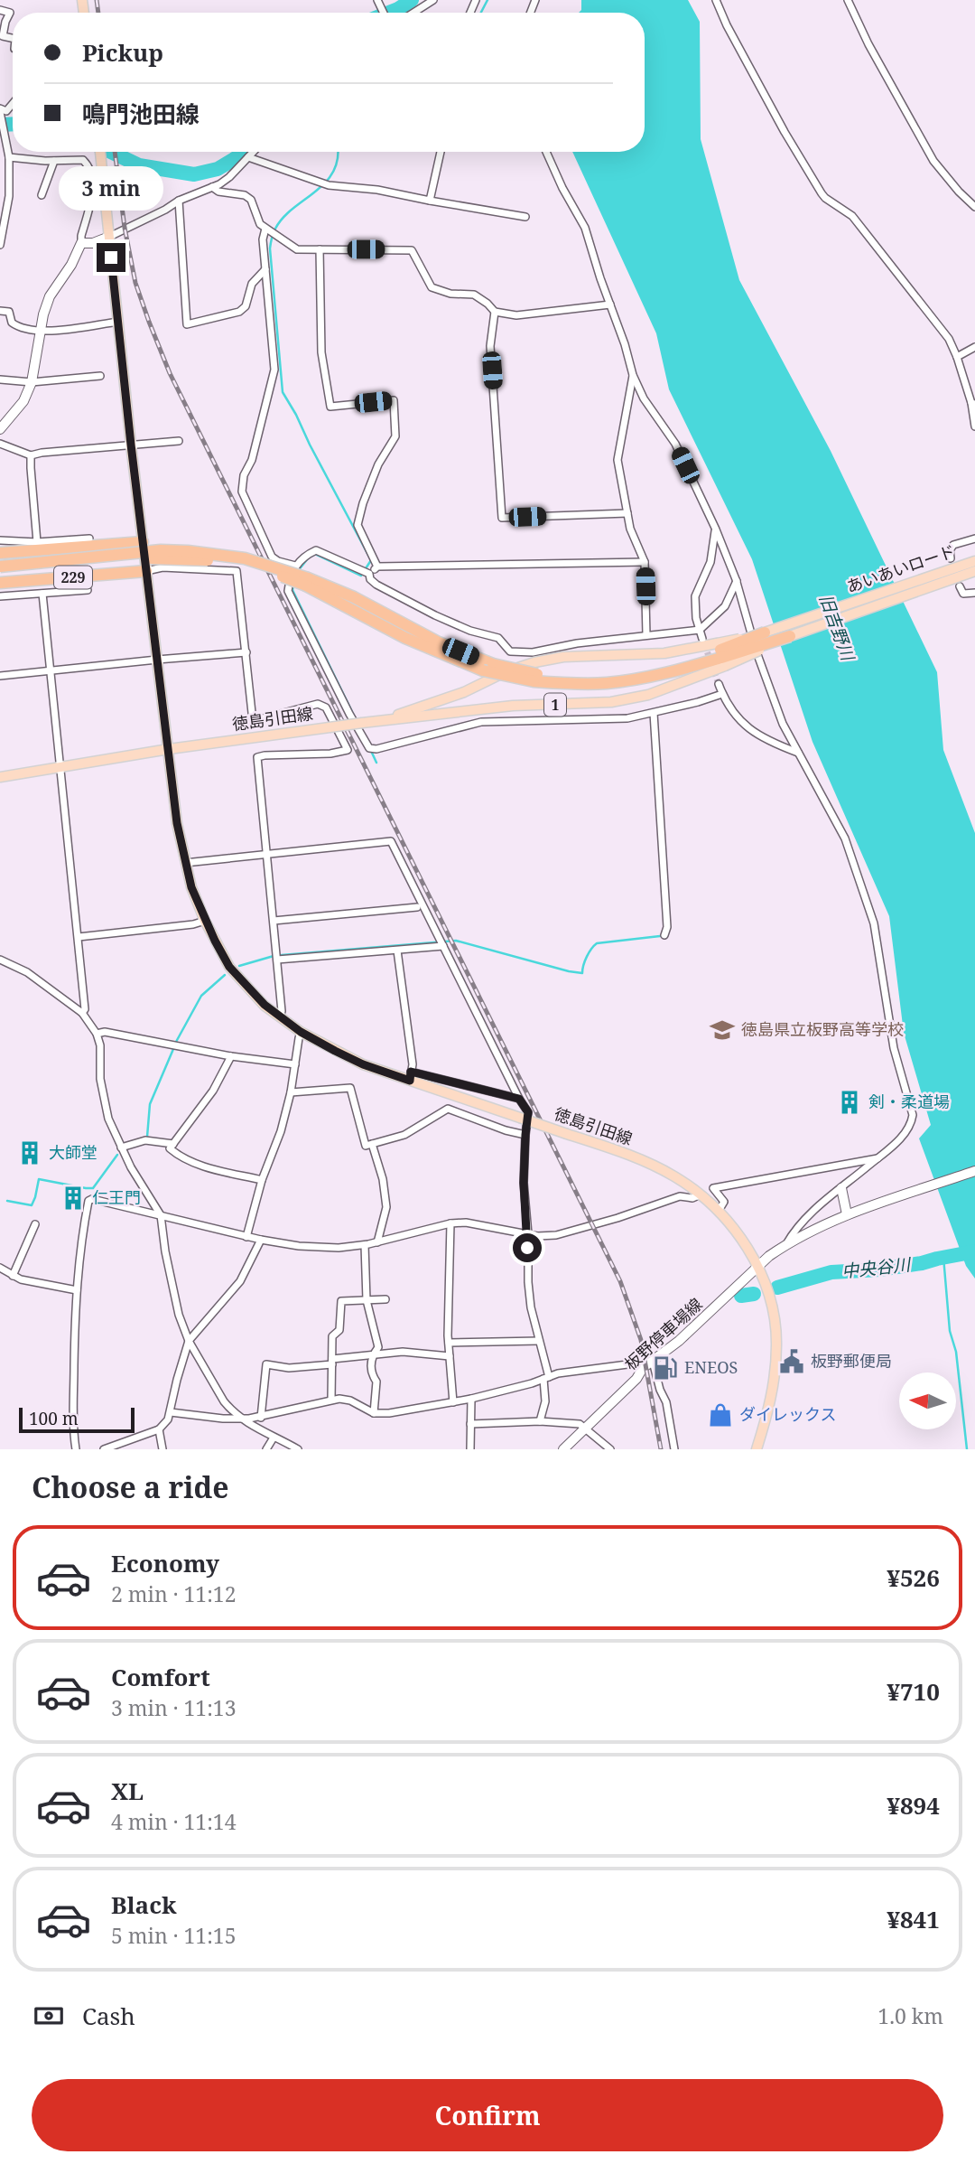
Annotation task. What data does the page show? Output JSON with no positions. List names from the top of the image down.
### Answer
{
  "streets": {
    "highway": ["229"],
    "main road": ["あいあいロード", "1", "徳島引田線"],
    "street": ["板野停車場線"]
  },
  "crossings": [
    ["徳島引田線", "板野停車場線"]
  ],
  "water": ["旧吉野川", "中央谷川"],
  "places": {
    "school or university": ["徳島県立板野高等学校"],
    "building": ["剣・柔道場", "大師堂", "仁王門"],
    "public building": ["板野郵便局"],
    "fuel station": ["ENEOS"],
    "shop": ["ダイレックス"]
  },
  "scale_bar": "100 m",
  "north": "left",
  "page": {
    "banner": ["Pickup", "鳴門池田線"],
    "bubble": "3 min",
    "scale": "100 m",
    "heading": "Choose a ride",
    "list": [
      {
        "name": "Economy",
        "note": "2 min · 11:12",
        "value": "¥526"
      },
      {
        "name": "Comfort",
        "note": "3 min · 11:13",
        "value": "¥710"
      },
      {
        "name": "XL",
        "note": "4 min · 11:14",
        "value": "¥894"
      },
      {
        "name": "Black",
        "note": "5 min · 11:15",
        "value": "¥841"
      }
    ],
    "pay": ["Cash", "1.0 km"],
    "buttons": "Confirm"
  }
}
